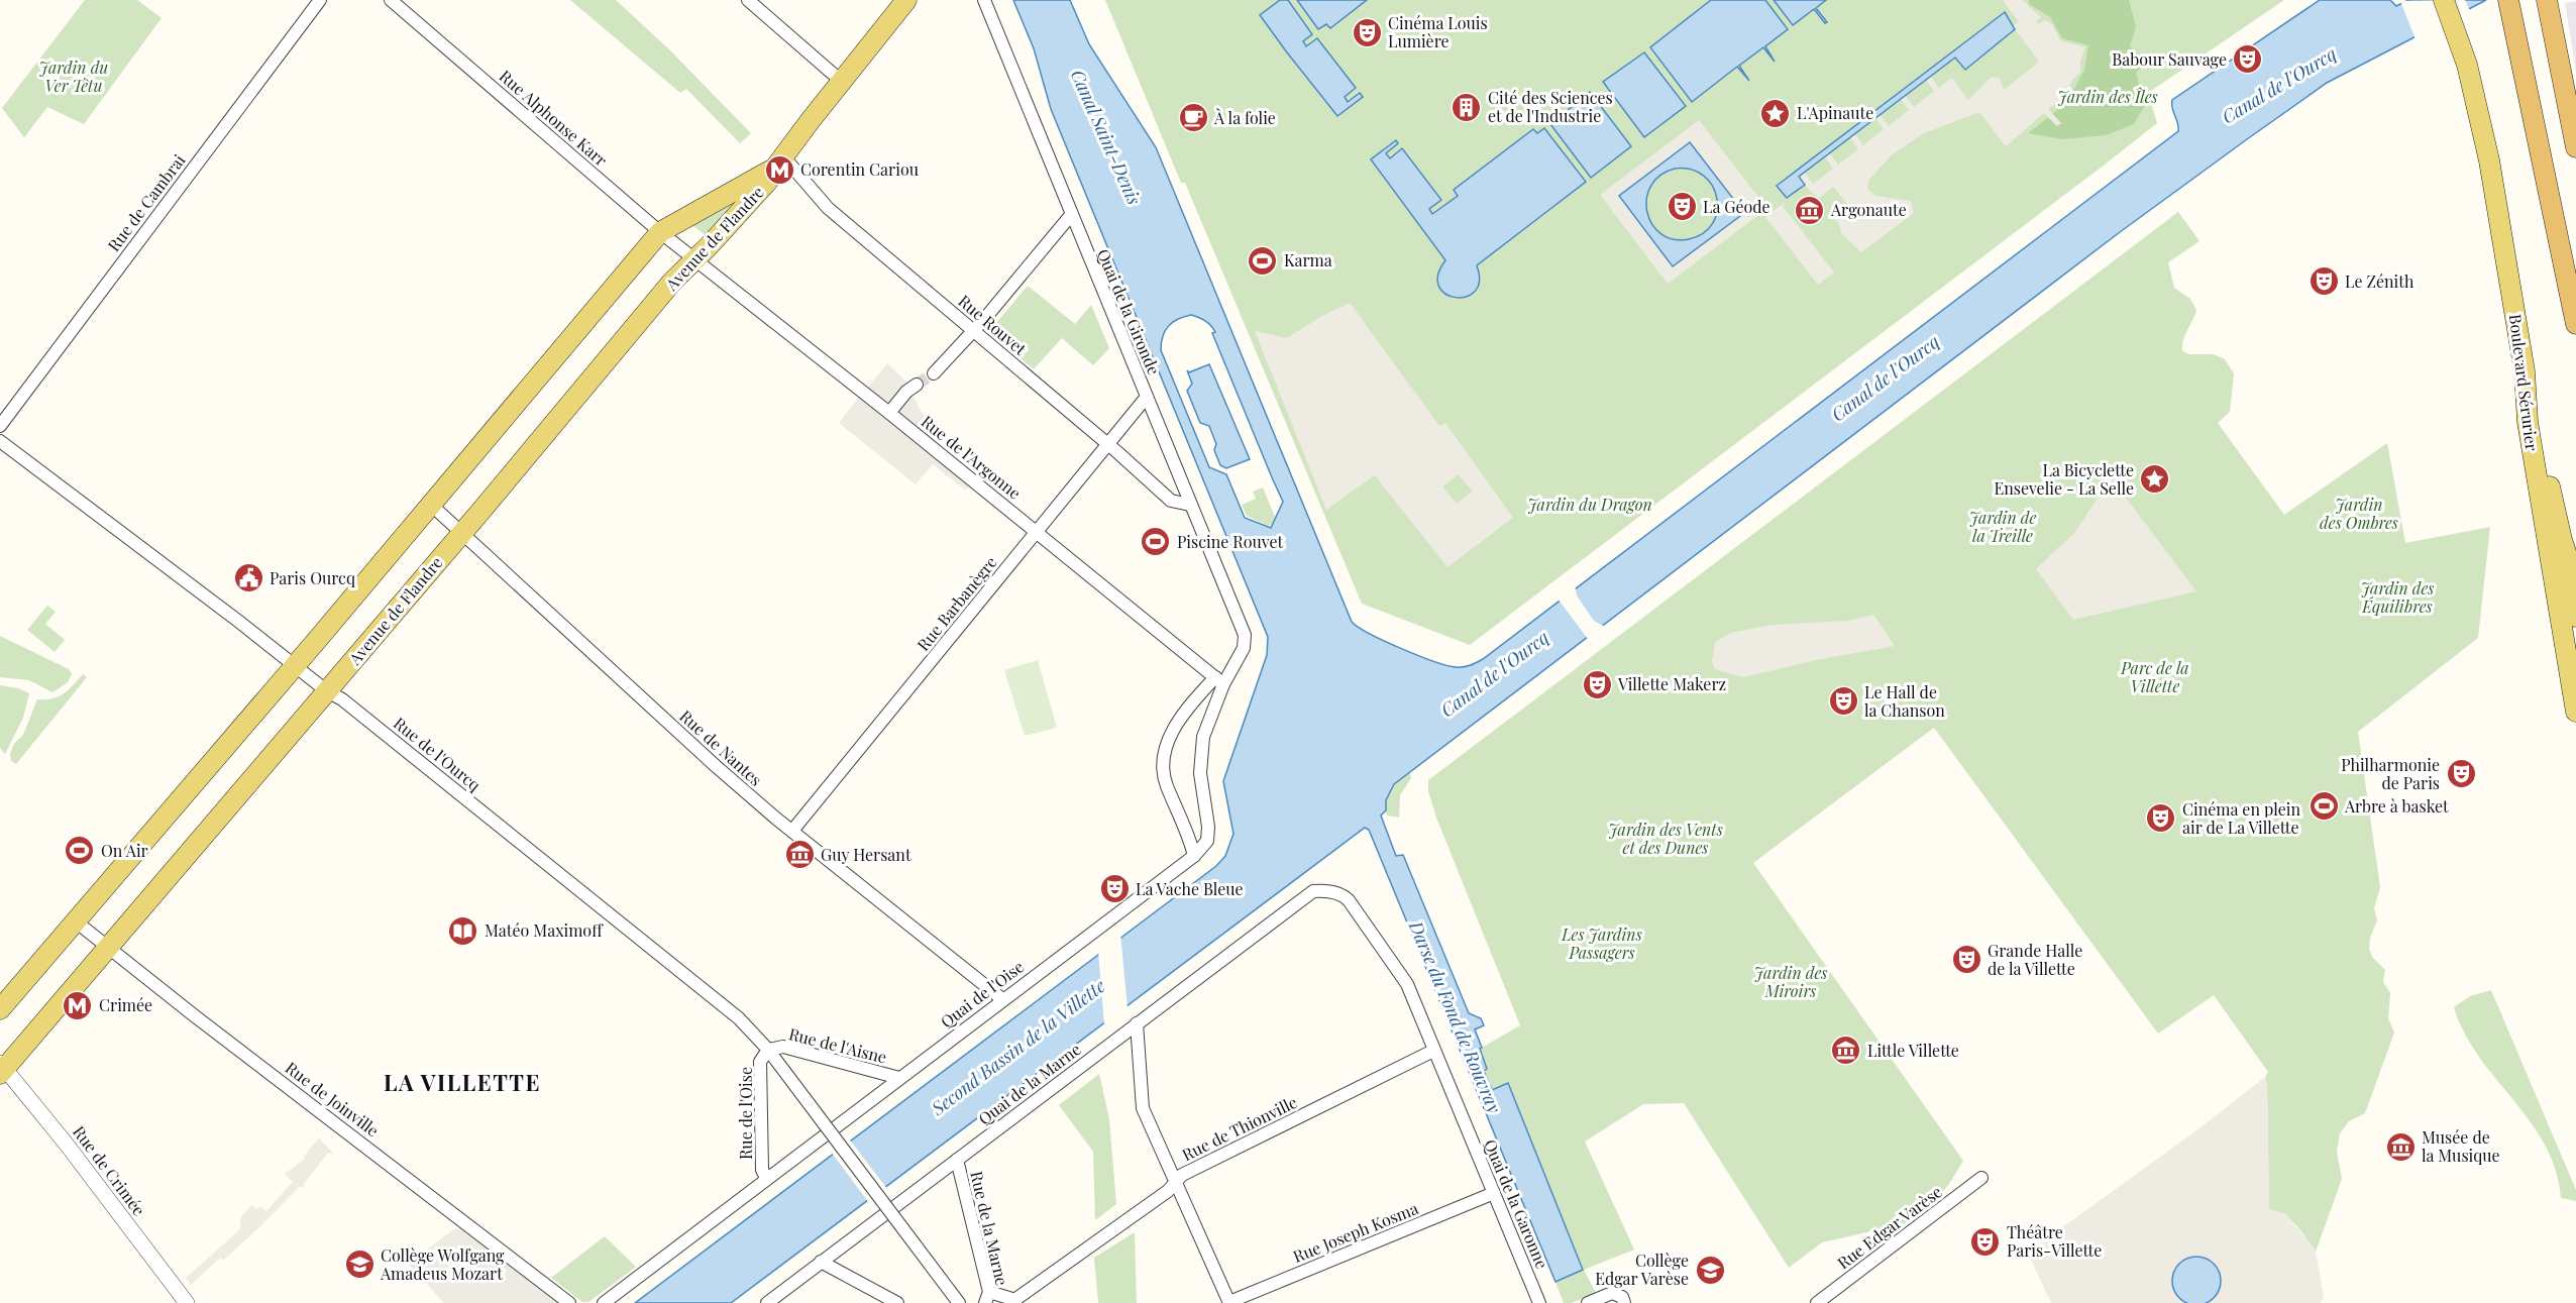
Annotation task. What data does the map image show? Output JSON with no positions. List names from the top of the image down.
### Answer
{
  "streets": {
    "main road": ["Avenue de Flandre", "Boulevard Sérurier"],
    "street": [
      "Rue Alphonse Karr",
      "Rue de Cambrai",
      "Quai de la Gironde",
      "Rue Rouvet",
      "Rue de l'Argonne",
      "Rue Barbanègre",
      "Rue de Nantes",
      "Rue de l'Ourcq",
      "Quai de l'Oise",
      "Rue de l'Aisne",
      "Quai de la Marne",
      "Rue de Joinville",
      "Rue de l'Oise",
      "Rue de Thionville",
      "Rue de Crimée",
      "Quai de la Garonne",
      "Rue Edgar Varèse",
      "Rue de la Marne",
      "Rue Joseph Kosma"
    ]
  },
  "crossings": [
    ["Rue Alphonse Karr", "Avenue de Flandre"],
    ["Rue Alphonse Karr", "Rue de l'Argonne"],
    ["Avenue de Flandre", "Rue Rouvet"],
    ["Avenue de Flandre", "Rue de l'Argonne"],
    ["Avenue de Flandre", "Rue de Nantes"],
    ["Avenue de Flandre", "Rue de l'Ourcq"],
    ["Avenue de Flandre", "Rue de Joinville"],
    ["Avenue de Flandre", "Rue de Crimée"],
    ["Quai de la Gironde", "Rue Rouvet"],
    ["Quai de la Gironde", "Rue Barbanègre"],
    ["Quai de la Gironde", "Quai de l'Oise"],
    ["Rue Rouvet", "Rue Barbanègre"],
    ["Rue de l'Argonne", "Rue Barbanègre"],
    ["Rue de l'Argonne", "Quai de l'Oise"],
    ["Rue Barbanègre", "Rue de Nantes"],
    ["Rue de Nantes", "Quai de l'Oise"],
    ["Rue de l'Ourcq", "Rue de l'Aisne"],
    ["Rue de l'Ourcq", "Rue de l'Oise"],
    ["Quai de l'Oise", "Rue de l'Aisne"],
    ["Quai de l'Oise", "Rue de l'Oise"],
    ["Rue de l'Aisne", "Rue de l'Oise"],
    ["Quai de la Marne", "Quai de la Garonne"],
    ["Quai de la Marne", "Rue de la Marne"],
    ["Rue de Thionville", "Quai de la Garonne"],
    ["Rue de Thionville", "Rue de la Marne"],
    ["Quai de la Garonne", "Rue Joseph Kosma"]
  ],
  "districts": ["LA VILLETTE"],
  "water": [
    "Canal de l'Ourcq",
    "Canal Saint-Denis",
    "Darse du Fond de Rouvray",
    "Second Bassin de la Villette"
  ],
  "parks": [
    "Jardin du Ver Têtu",
    "Jardin des Îles",
    "Jardin du Dragon",
    "Jardin des Ombres",
    "Jardin de la Treille",
    "Jardin des Équilibres",
    "Parc de la Villette",
    "Jardin des Vents et des Dunes",
    "Les Jardins Passagers",
    "Jardin des Miroirs"
  ],
  "places": {
    "theatre": [
      "Cinéma Louis Lumière",
      "Babour Sauvage",
      "La Géode",
      "Le Zénith",
      "Villette Makerz",
      "Le Hall de la Chanson",
      "Philharmonie de Paris",
      "Cinéma en plein air de La Villette",
      "La Vache Bleue",
      "Grande Halle de la Villette",
      "Théâtre Paris-Villette"
    ],
    "building": ["Cité des Sciences et de l'Industrie"],
    "place": ["L'Apinaute", "La Bicyclette Ensevelie - La Selle"],
    "cafe": ["À la folie"],
    "metro station": ["Corentin Cariou", "Crimée"],
    "museum": [
      "Argonaute",
      "Guy Hersant",
      "Little Villette",
      "Musée de la Musique"
    ],
    "sports": [
      "Karma",
      "Piscine Rouvet",
      "Arbre à basket",
      "On Air"
    ],
    "public building": ["Paris Ourcq"],
    "library": ["Matéo Maximoff"],
    "school or university": ["Collège Wolfgang Amadeus Mozart", "Collège Edgar Varèse"]
  }
}
